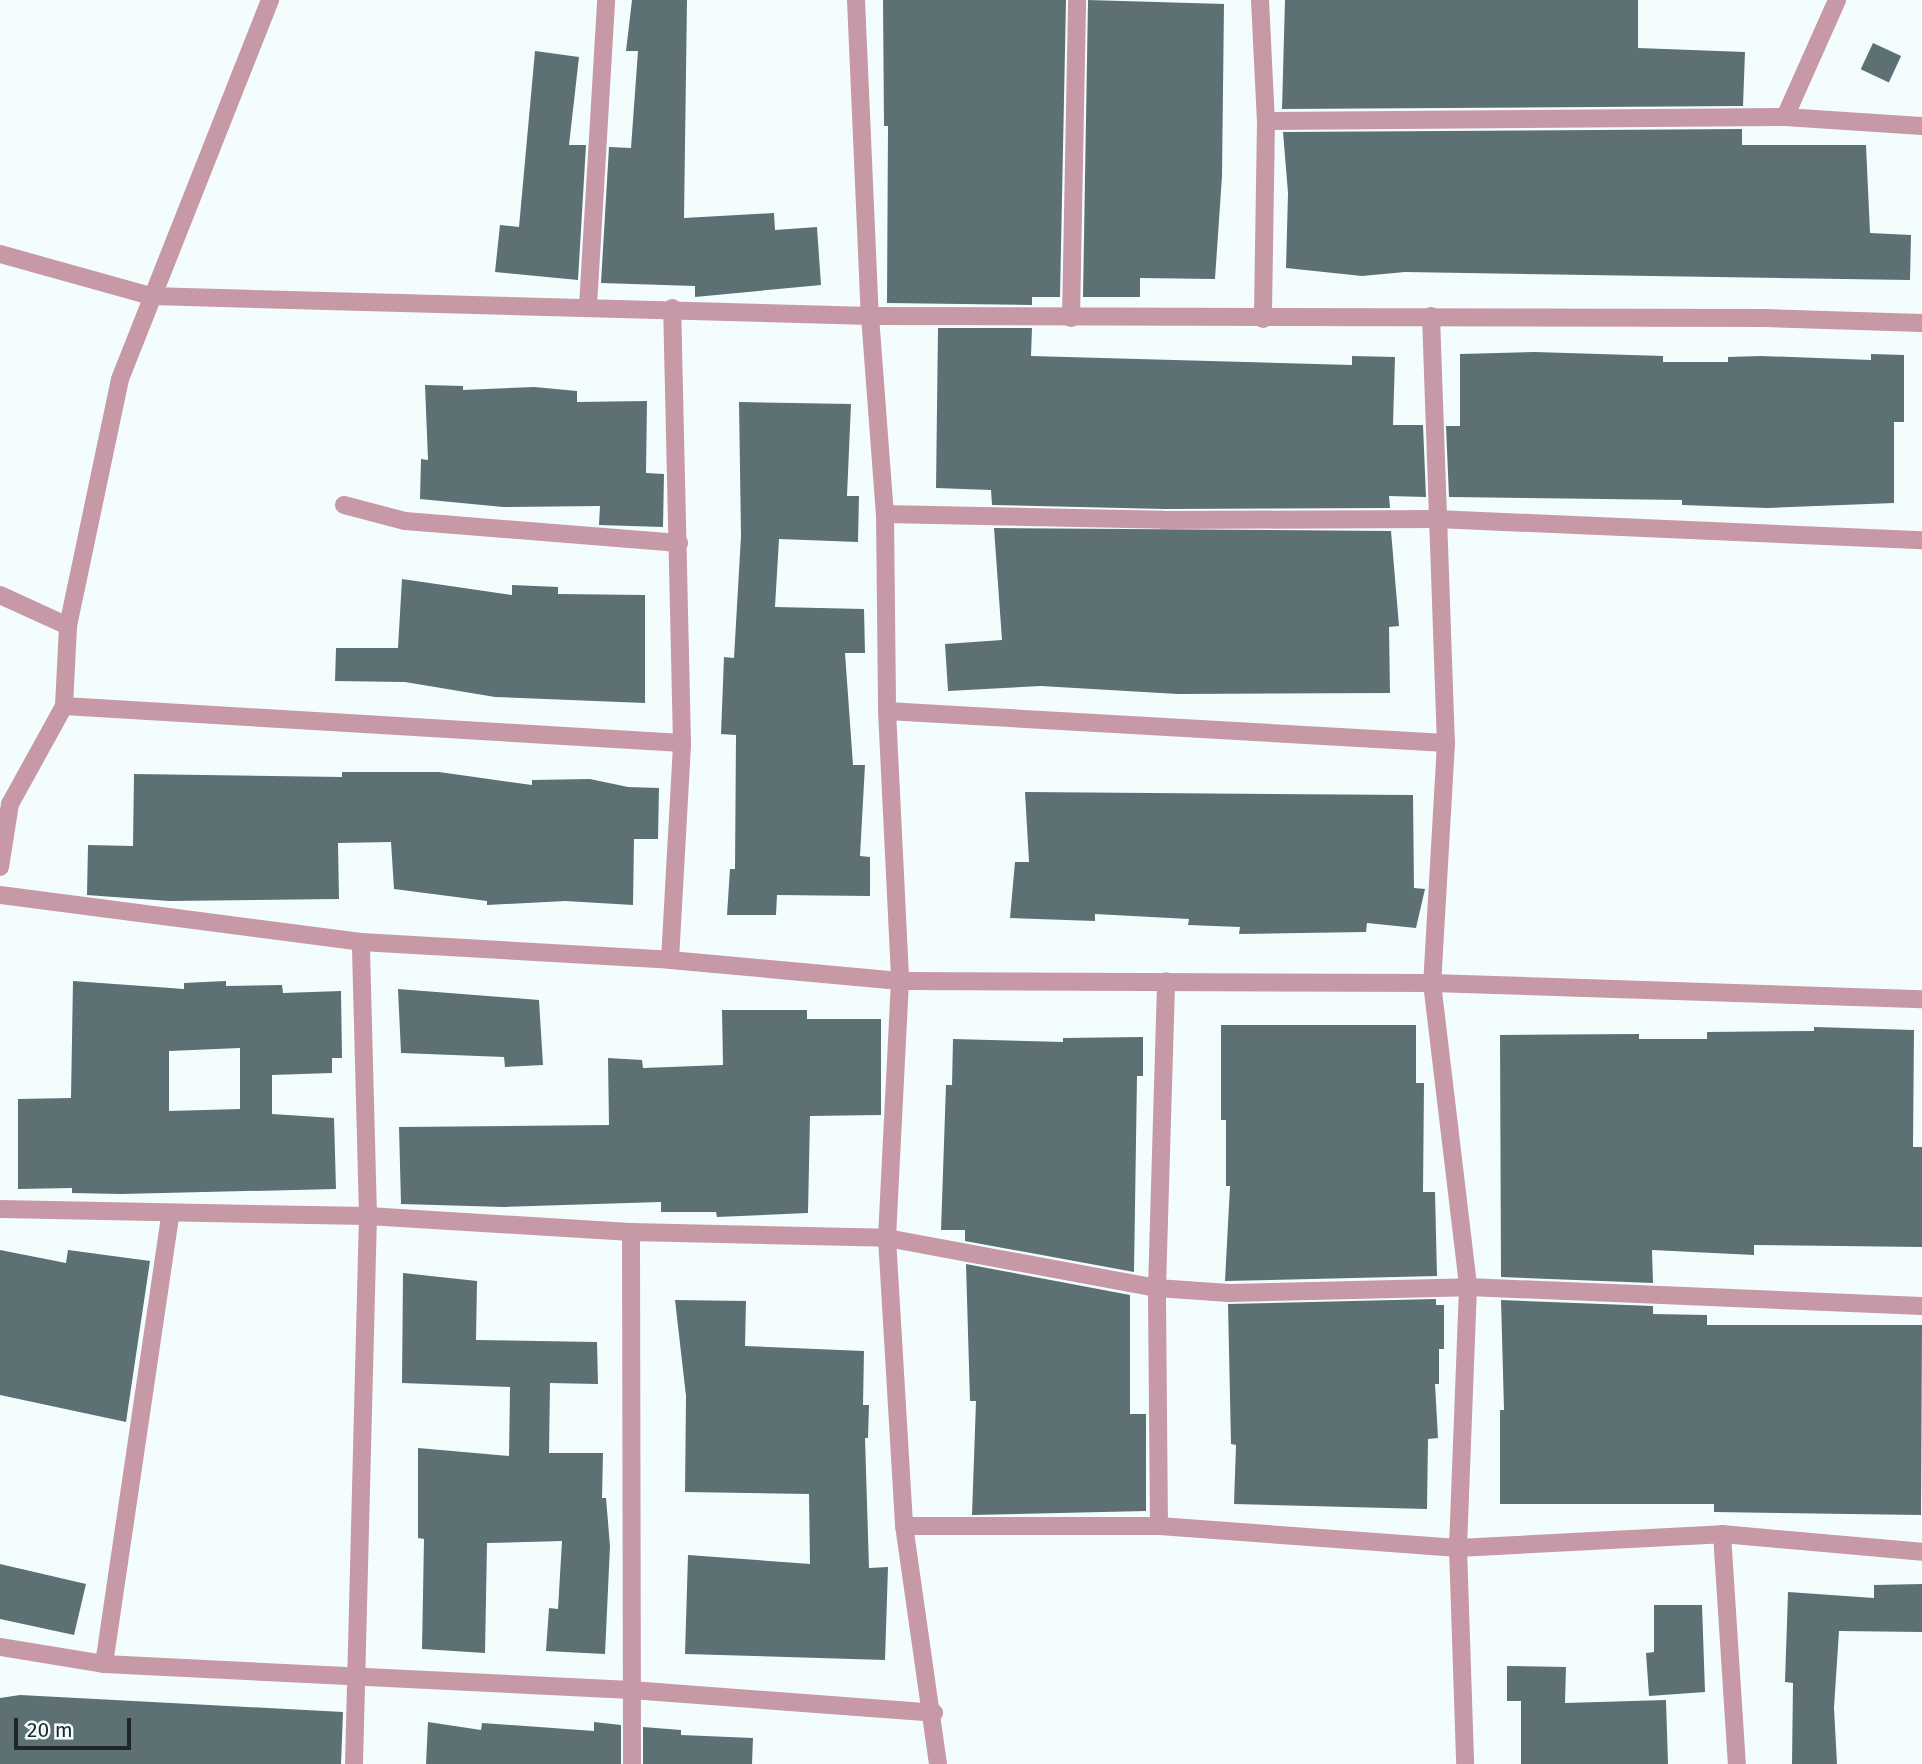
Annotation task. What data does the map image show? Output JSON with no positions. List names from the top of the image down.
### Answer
{
  "scale_bar": "20 m"
}
